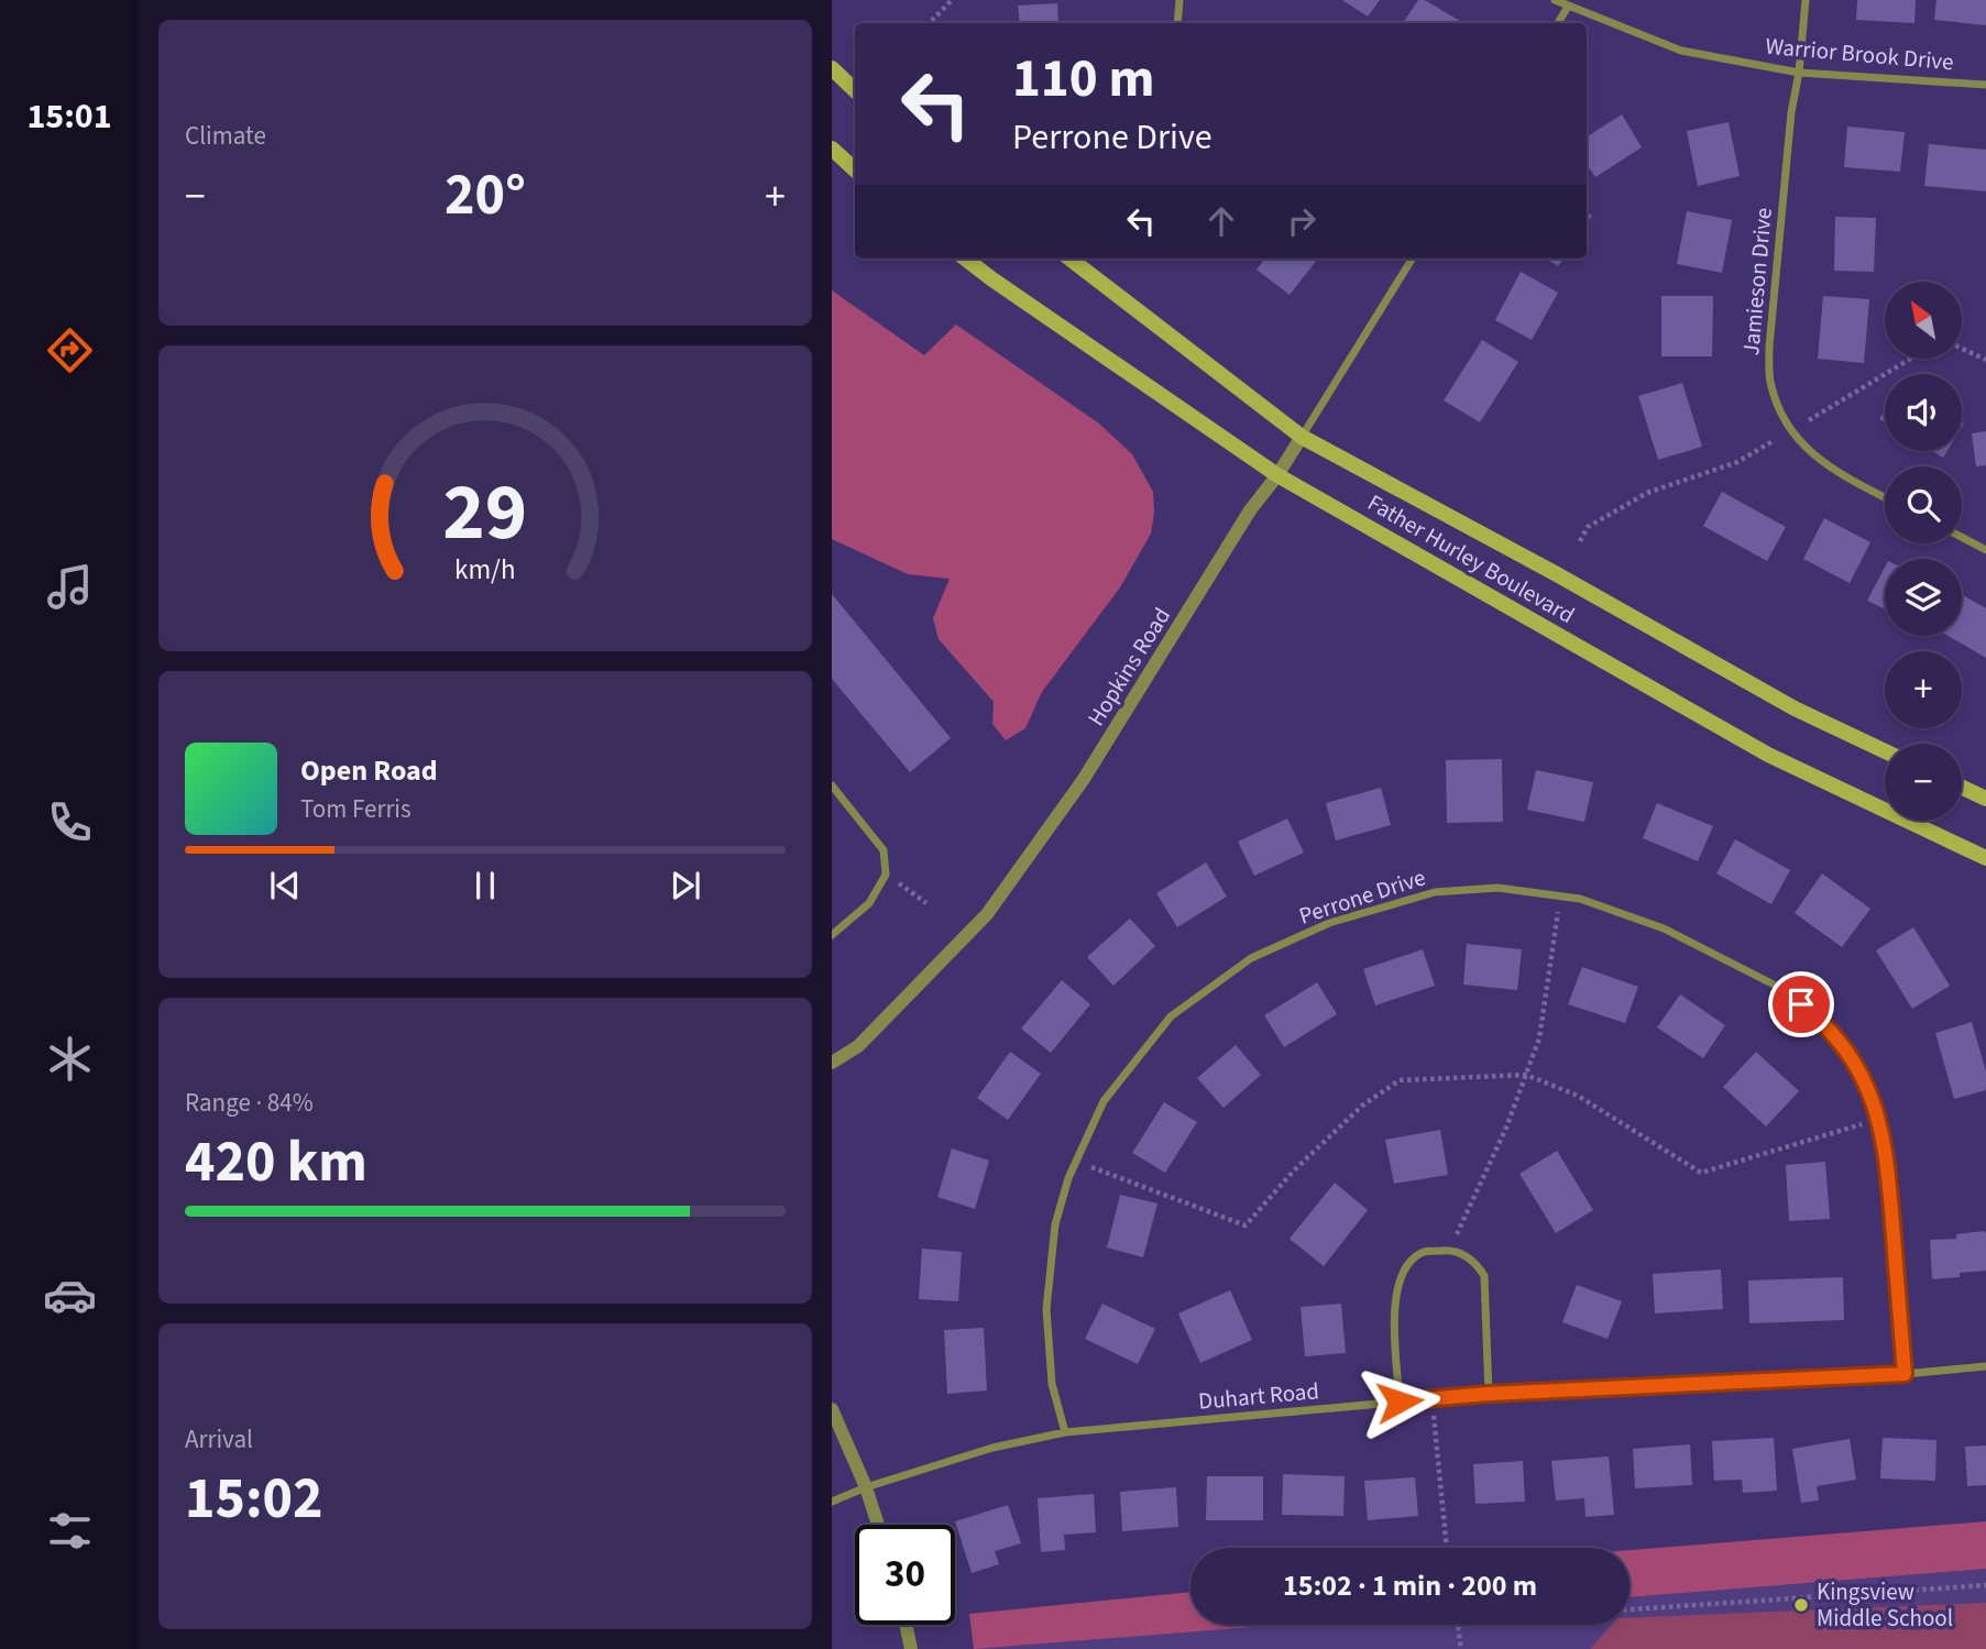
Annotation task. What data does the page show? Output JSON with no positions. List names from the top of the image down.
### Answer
{
  "streets": {
    "main road": ["Father Hurley Boulevard"],
    "street": [
      "Warrior Brook Drive",
      "Jamieson Drive",
      "Hopkins Road",
      "Perrone Drive",
      "Duhart Road"
    ]
  },
  "crossings": [
    ["Warrior Brook Drive", "Jamieson Drive"],
    ["Father Hurley Boulevard", "Hopkins Road"],
    ["Perrone Drive", "Duhart Road"]
  ],
  "places": ["Kingsview Middle School"],
  "north": "top left",
  "page": {
    "tabs": "15:01",
    "tile": [
      "Climate",
      ["Range · 84%", "420 km"],
      ["Arrival", "15:02"]
    ],
    "turn": ["110 m", "Perrone Drive"],
    "heat": ["−", "20°", "+"],
    "map_buttons": ["+", "−"],
    "song": ["Open Road", "Tom Ferris"],
    "limit": "30",
    "trip": "15:02 · 1 min · 200 m",
    "gauge": ["29", "km/h"]
  }
}
